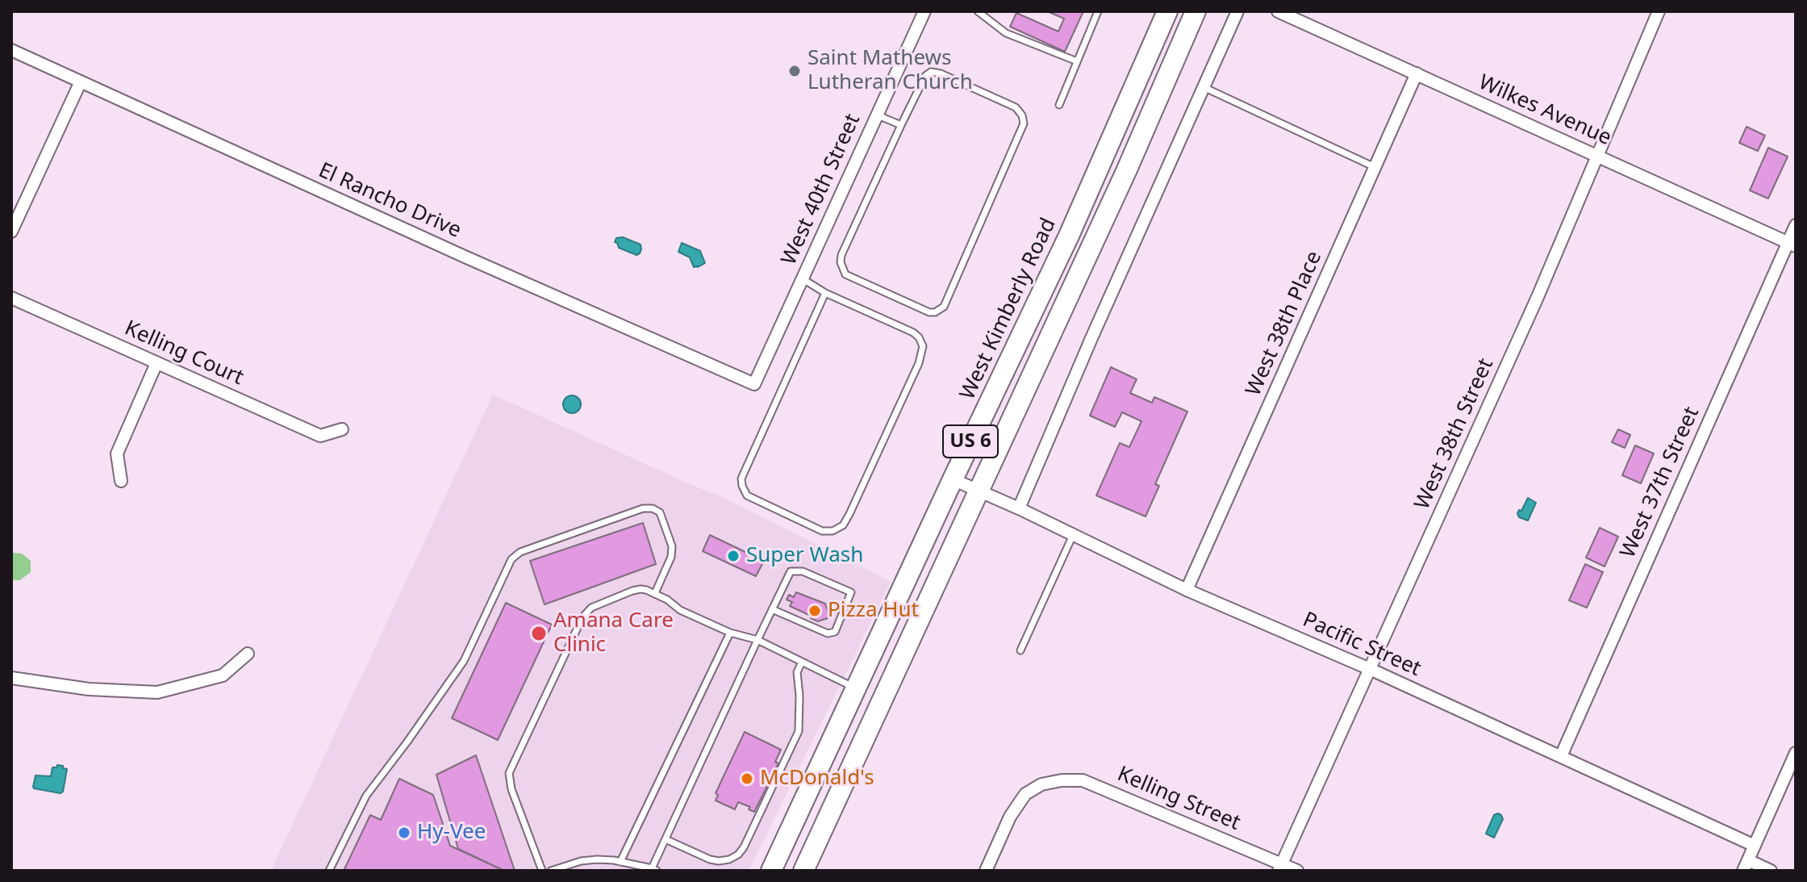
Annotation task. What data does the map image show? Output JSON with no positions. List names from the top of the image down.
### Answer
{
  "streets": {
    "main road": ["West Kimberly Road", "US 6"],
    "street": [
      "Wilkes Avenue",
      "West 40th Street",
      "El Rancho Drive",
      "West 38th Place",
      "Kelling Court",
      "West 38th Street",
      "West 37th Street",
      "Pacific Street",
      "Kelling Street"
    ]
  },
  "crossings": [
    ["Wilkes Avenue", "West 38th Place"],
    ["Wilkes Avenue", "West 38th Street"],
    ["Wilkes Avenue", "West 37th Street"],
    ["West 40th Street", "El Rancho Drive"],
    ["West Kimberly Road", "Pacific Street"],
    ["West 38th Place", "Pacific Street"],
    ["West 38th Street", "Pacific Street"],
    ["West 38th Street", "Kelling Street"],
    ["US 6", "Pacific Street"],
    ["West 37th Street", "Pacific Street"]
  ],
  "places": [
    "Saint Mathews Lutheran Church",
    "Super Wash",
    "Pizza Hut",
    "Amana Care Clinic",
    "McDonald's",
    "Hy-Vee"
  ]
}
